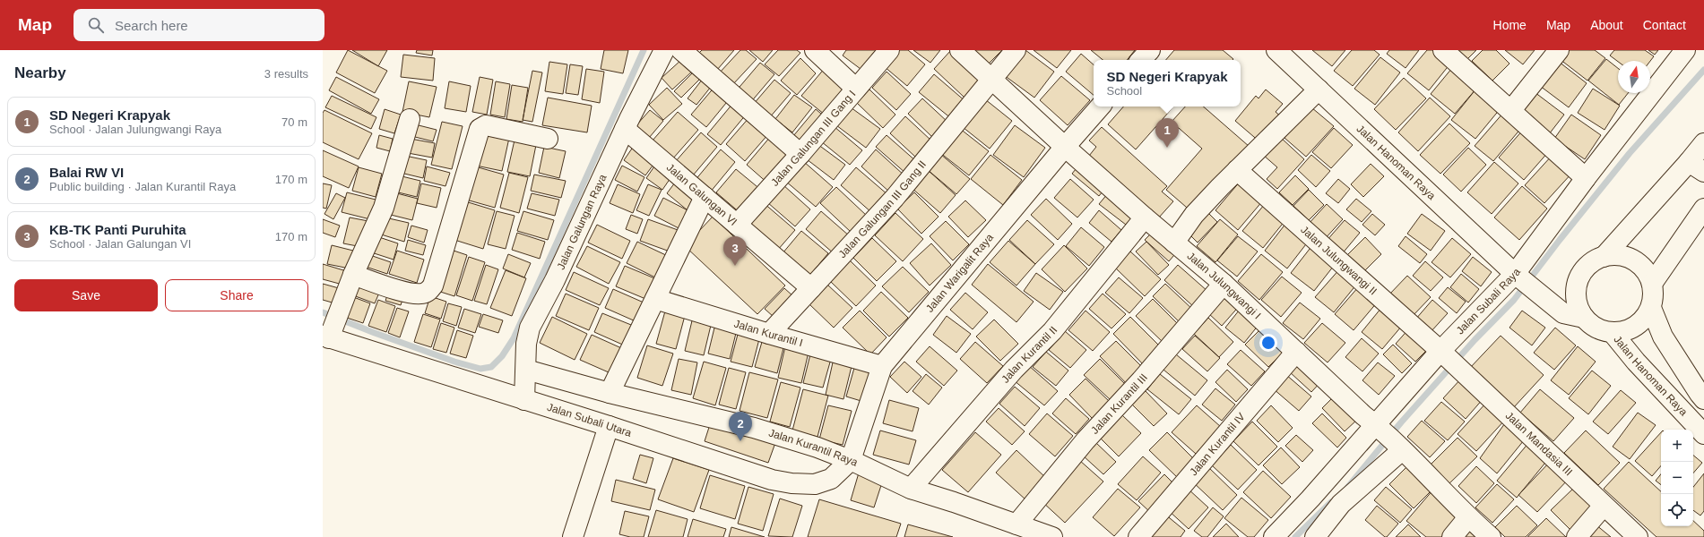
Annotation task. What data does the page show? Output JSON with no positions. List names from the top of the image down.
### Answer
{
  "streets": {
    "street": [
      "Jalan Galungan III Gang I",
      "Jalan Hanoman Raya",
      "Jalan Galungan VI",
      "Jalan Galungan III Gang II",
      "Jalan Galungan Raya",
      "Jalan Julungwangi II",
      "Jalan Warigalit Raya",
      "Jalan Julungwangi I",
      "Jalan Subali Raya",
      "Jalan Kurantil I",
      "Jalan Kurantil II",
      "Jalan Kurantil III",
      "Jalan Subali Utara",
      "Jalan Mandasia III",
      "Jalan Kurantil IV",
      "Jalan Kurantil Raya"
    ]
  },
  "crossings": [
    ["Jalan Galungan III Gang I", "Jalan Galungan VI"],
    ["Jalan Hanoman Raya", "Jalan Subali Raya"],
    ["Jalan Galungan VI", "Jalan Galungan III Gang II"],
    ["Jalan Galungan VI", "Jalan Galungan Raya"],
    ["Jalan Galungan III Gang II", "Jalan Julungwangi I"],
    ["Jalan Galungan III Gang II", "Jalan Kurantil I"],
    ["Jalan Galungan Raya", "Jalan Subali Utara"],
    ["Jalan Galungan Raya", "Jalan Kurantil Raya"],
    ["Jalan Julungwangi II", "Jalan Subali Raya"],
    ["Jalan Julungwangi II", "Jalan Mandasia III"],
    ["Jalan Warigalit Raya", "Jalan Julungwangi I"],
    ["Jalan Warigalit Raya", "Jalan Kurantil I"],
    ["Jalan Warigalit Raya", "Jalan Subali Utara"],
    ["Jalan Warigalit Raya", "Jalan Kurantil Raya"],
    ["Jalan Julungwangi I", "Jalan Subali Raya"],
    ["Jalan Julungwangi I", "Jalan Kurantil II"],
    ["Jalan Julungwangi I", "Jalan Kurantil III"],
    ["Jalan Julungwangi I", "Jalan Kurantil IV"],
    ["Jalan Subali Raya", "Jalan Mandasia III"],
    ["Jalan Kurantil II", "Jalan Kurantil Raya"],
    ["Jalan Kurantil III", "Jalan Kurantil Raya"],
    ["Jalan Subali Utara", "Jalan Kurantil Raya"]
  ],
  "north": "top",
  "page": {
    "header": "Map",
    "search": "Search here",
    "nav": [
      "Home",
      "Map",
      "About",
      "Contact"
    ],
    "heading": ["Nearby", "3 results"],
    "popup": ["SD Negeri Krapyak", "School"],
    "list": [
      {
        "mark": "1",
        "name": "SD Negeri Krapyak",
        "note": "School · Jalan Julungwangi Raya",
        "value": "70 m"
      },
      {
        "mark": "2",
        "name": "Balai RW VI",
        "note": "Public building · Jalan Kurantil Raya",
        "value": "170 m"
      },
      {
        "mark": "3",
        "name": "KB-TK Panti Puruhita",
        "note": "School · Jalan Galungan VI",
        "value": "170 m"
      }
    ],
    "pins": ["1", "3", "2"],
    "buttons": ["Save", "Share"],
    "map_buttons": ["+", "−"]
  }
}
